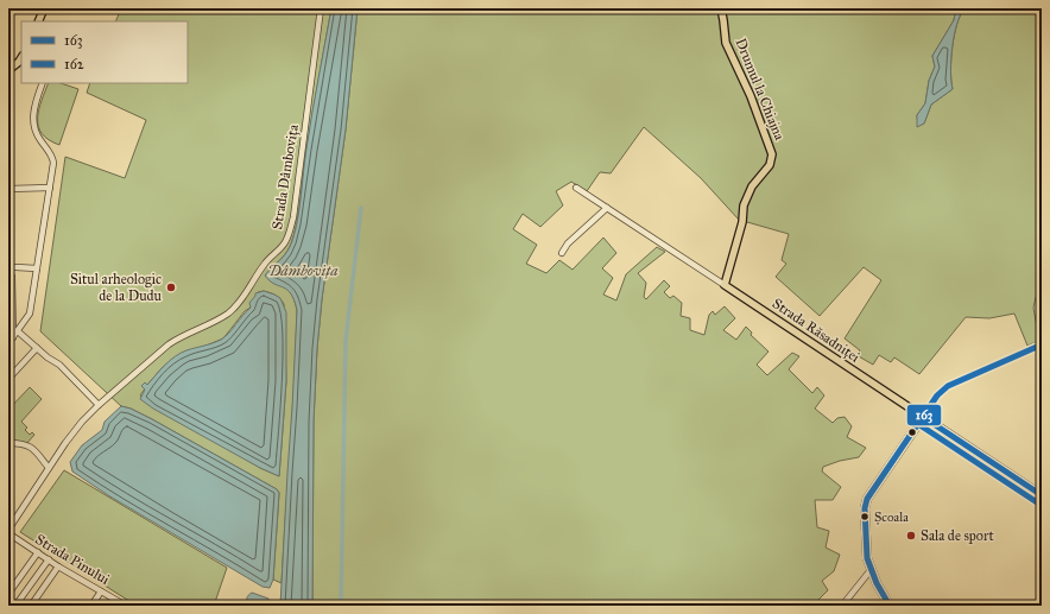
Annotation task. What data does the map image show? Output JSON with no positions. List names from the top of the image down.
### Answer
{
  "streets": {
    "main road": ["Drumul la Chiajna", "Strada Răsadniței"],
    "street": ["Strada Dâmbovița", "Strada Pinului"]
  },
  "crossings": [
    ["Drumul la Chiajna", "Strada Răsadniței"]
  ],
  "water": ["Dâmbovița"],
  "places": ["Situl arheologic de la Dudu", "Școala", "Sala de sport"],
  "lines": ["transit line 163", "transit line 162"],
  "legend": ["163", "162"]
}
